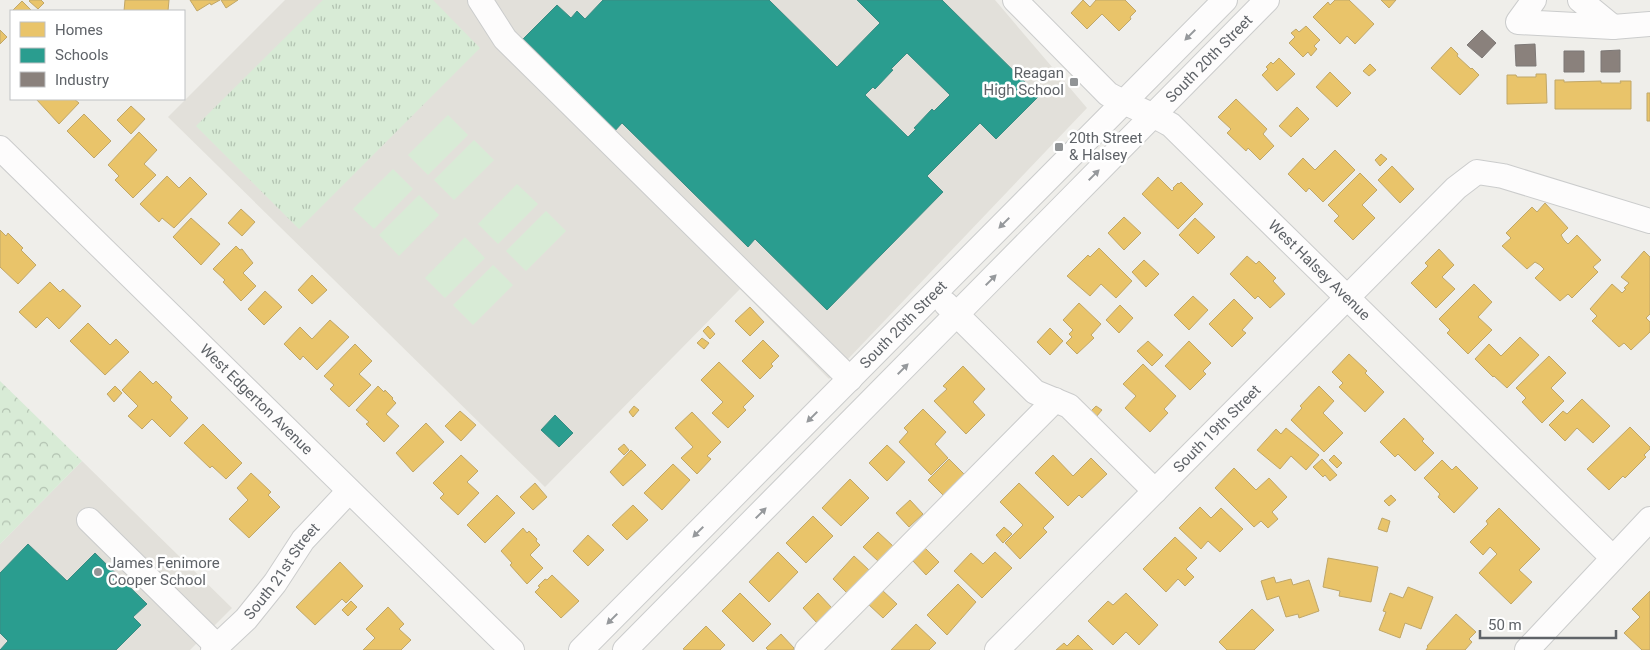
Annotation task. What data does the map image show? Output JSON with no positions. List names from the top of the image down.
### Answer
{
  "streets": {
    "street": [
      "South 20th Street",
      "West Halsey Avenue",
      "West Edgerton Avenue",
      "South 19th Street",
      "South 21st Street"
    ]
  },
  "crossings": [
    ["South 20th Street", "West Halsey Avenue"],
    ["West Halsey Avenue", "South 19th Street"],
    ["West Edgerton Avenue", "South 21st Street"]
  ],
  "places": {
    "transit": ["Reagan High School", "20th Street & Halsey"],
    "other": ["James Fenimore Cooper School"]
  },
  "legend": ["Homes", "Schools", "Industry"],
  "scale_bar": "50 m"
}
